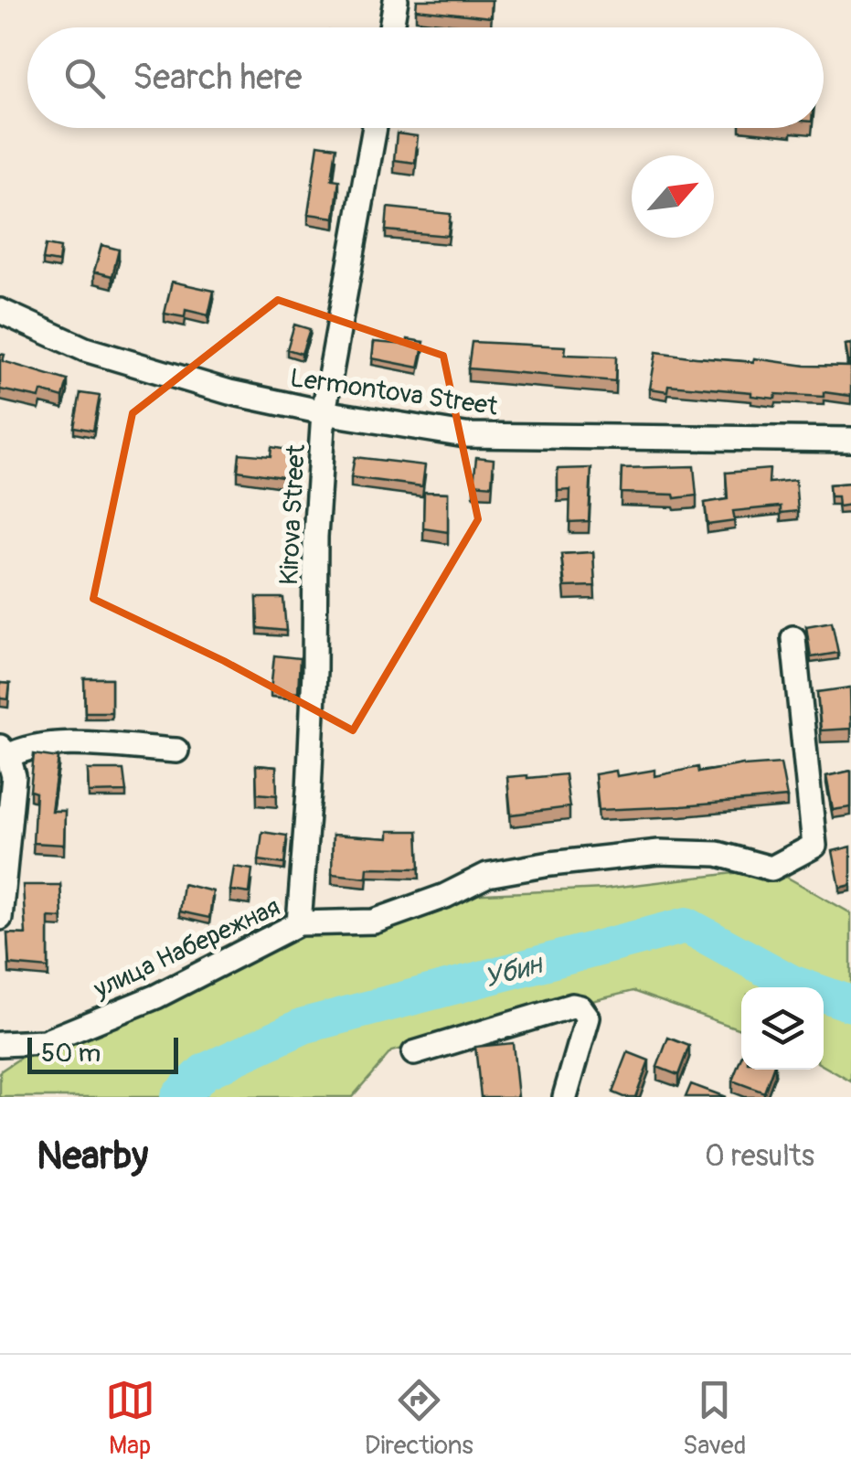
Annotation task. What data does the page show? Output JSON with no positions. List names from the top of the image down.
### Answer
{
  "streets": {
    "street": ["Lermontova Street", "Kirova Street", "улица Набережная"]
  },
  "crossings": [
    ["Lermontova Street", "Kirova Street"],
    ["Kirova Street", "улица Набережная"]
  ],
  "water": ["Убин"],
  "scale_bar": "50 m",
  "north": "top right",
  "page": {
    "search": "Search here",
    "scale": "50 m",
    "heading": ["Nearby", "0 results"],
    "nav": ["Map", "Directions", "Saved"]
  }
}
